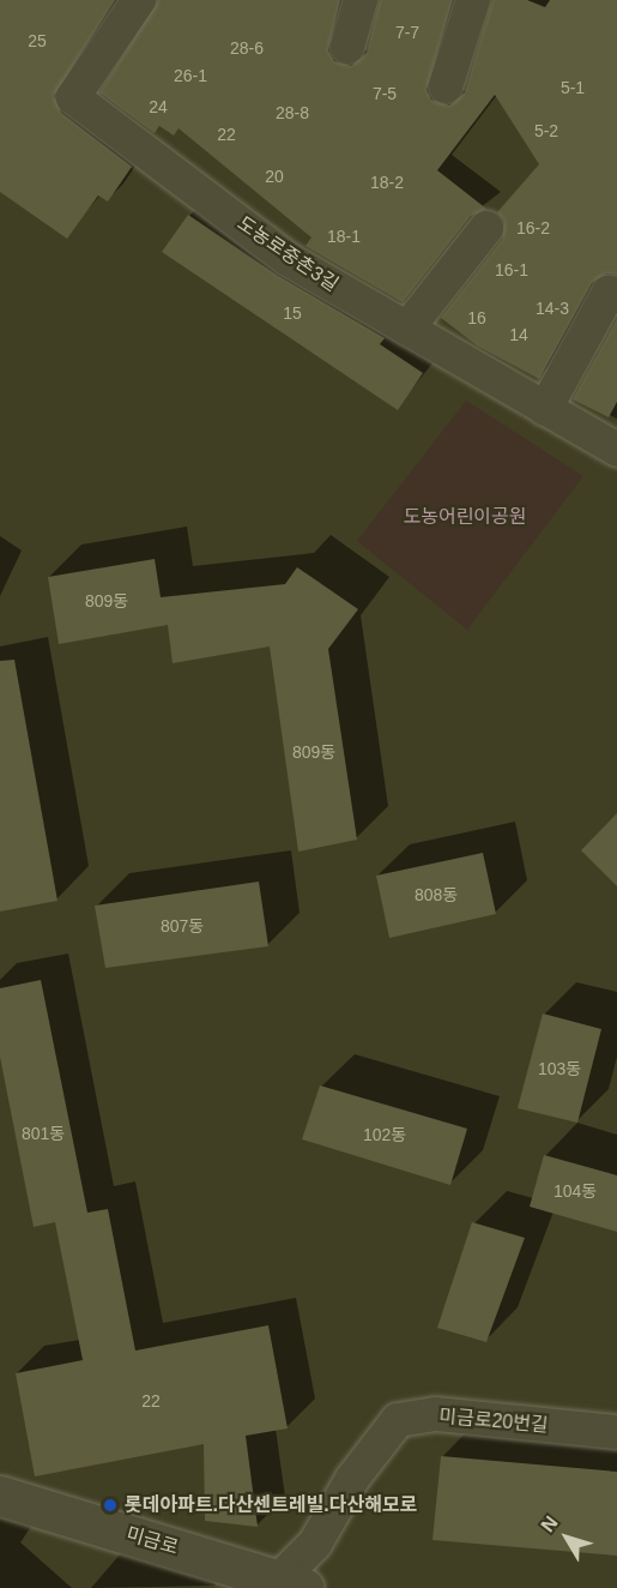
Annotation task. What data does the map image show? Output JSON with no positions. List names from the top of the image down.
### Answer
{
  "streets": {
    "street": ["도농로중촌3길", "미금로20번길", "미금로"]
  },
  "crossings": [
    ["미금로20번길", "미금로"]
  ],
  "parks": ["도농어린이공원"],
  "places": ["롯데아파트.다산센트레빌.다산해모로"],
  "house_numbers": [
    "7-7",
    "25",
    "28-6",
    "26-1",
    "5-1",
    "7-5",
    "24",
    "28-8",
    "5-2",
    "22",
    "20",
    "18-2",
    "16-2",
    "18-1",
    "16-1",
    "14-3",
    "15",
    "16",
    "14",
    "809동",
    "809동",
    "808동",
    "807동",
    "103동",
    "801동",
    "102동",
    "104동",
    "22"
  ],
  "north": "top left"
}
